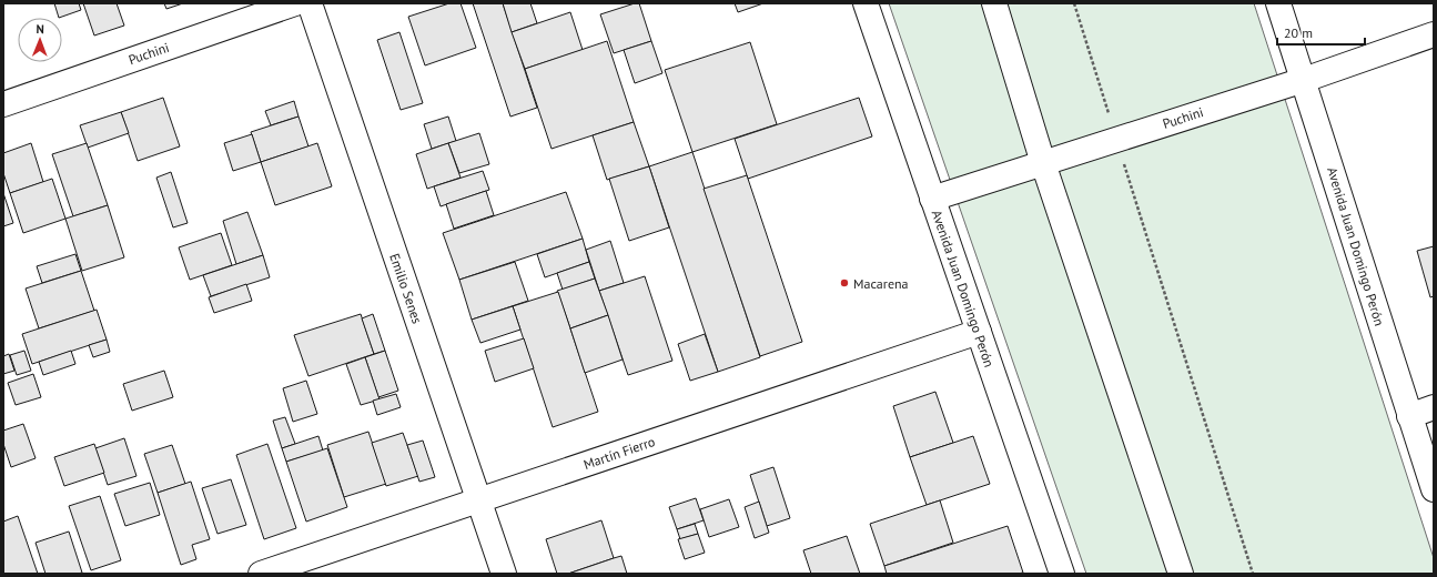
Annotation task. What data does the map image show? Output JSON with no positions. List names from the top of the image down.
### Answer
{
  "streets": {
    "street": [
      "Puchini",
      "Avenida Juan Domingo Perón",
      "Emilio Senes",
      "Martín Fierro"
    ]
  },
  "crossings": [
    ["Puchini", "Avenida Juan Domingo Perón"],
    ["Avenida Juan Domingo Perón", "Martín Fierro"],
    ["Emilio Senes", "Martín Fierro"]
  ],
  "places": ["Macarena"],
  "scale_bar": "20 m",
  "north": "top"
}
